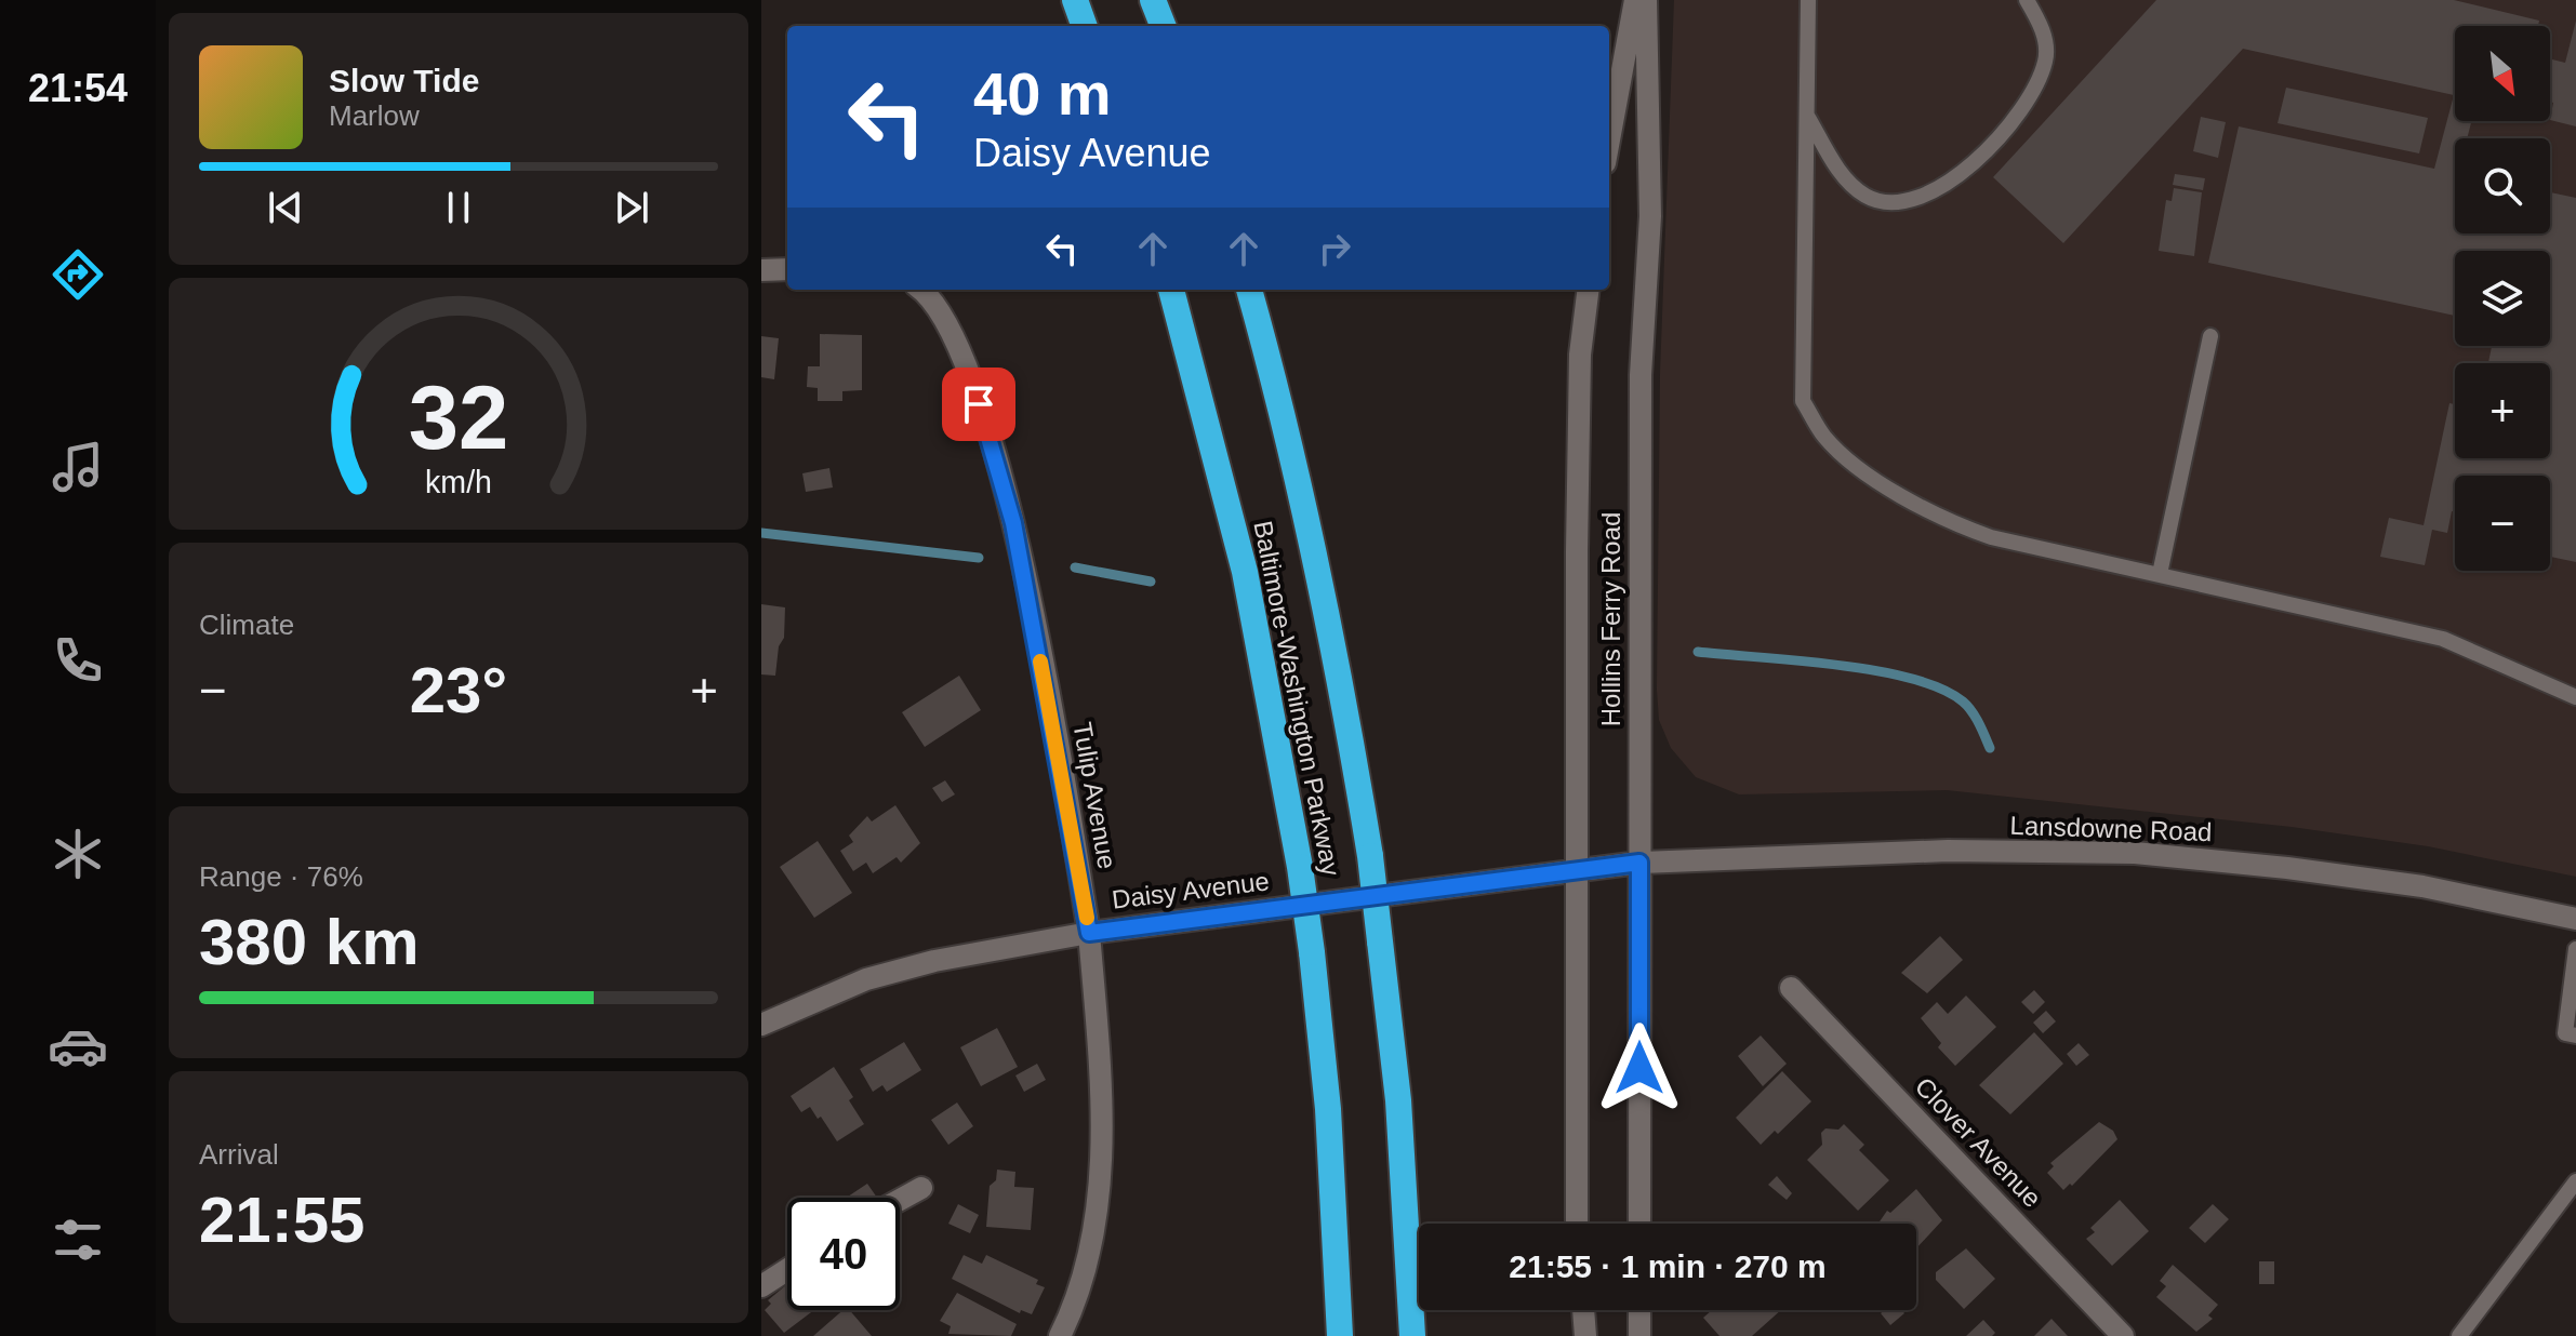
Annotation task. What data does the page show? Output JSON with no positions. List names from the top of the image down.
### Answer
{
  "streets": {
    "highway": ["Baltimore-Washington Parkway"],
    "street": [
      "Hollins Ferry Road",
      "Tulip Avenue",
      "Lansdowne Road",
      "Daisy Avenue",
      "Clover Avenue"
    ]
  },
  "crossings": [
    ["Hollins Ferry Road", "Lansdowne Road"],
    ["Hollins Ferry Road", "Daisy Avenue"],
    ["Tulip Avenue", "Daisy Avenue"],
    ["Lansdowne Road", "Daisy Avenue"]
  ],
  "north": "bottom right",
  "page": {
    "tabs": "21:54",
    "map_buttons": ["+", "−"],
    "turn": ["40 m", "Daisy Avenue"],
    "song": ["Slow Tide", "Marlow"],
    "tile": [
      "Climate",
      ["Range · 76%", "380 km"],
      ["Arrival", "21:55"]
    ],
    "heat": ["−", "23°", "+"],
    "limit": "40",
    "trip": "21:55 · 1 min · 270 m",
    "gauge": ["32", "km/h"]
  }
}
